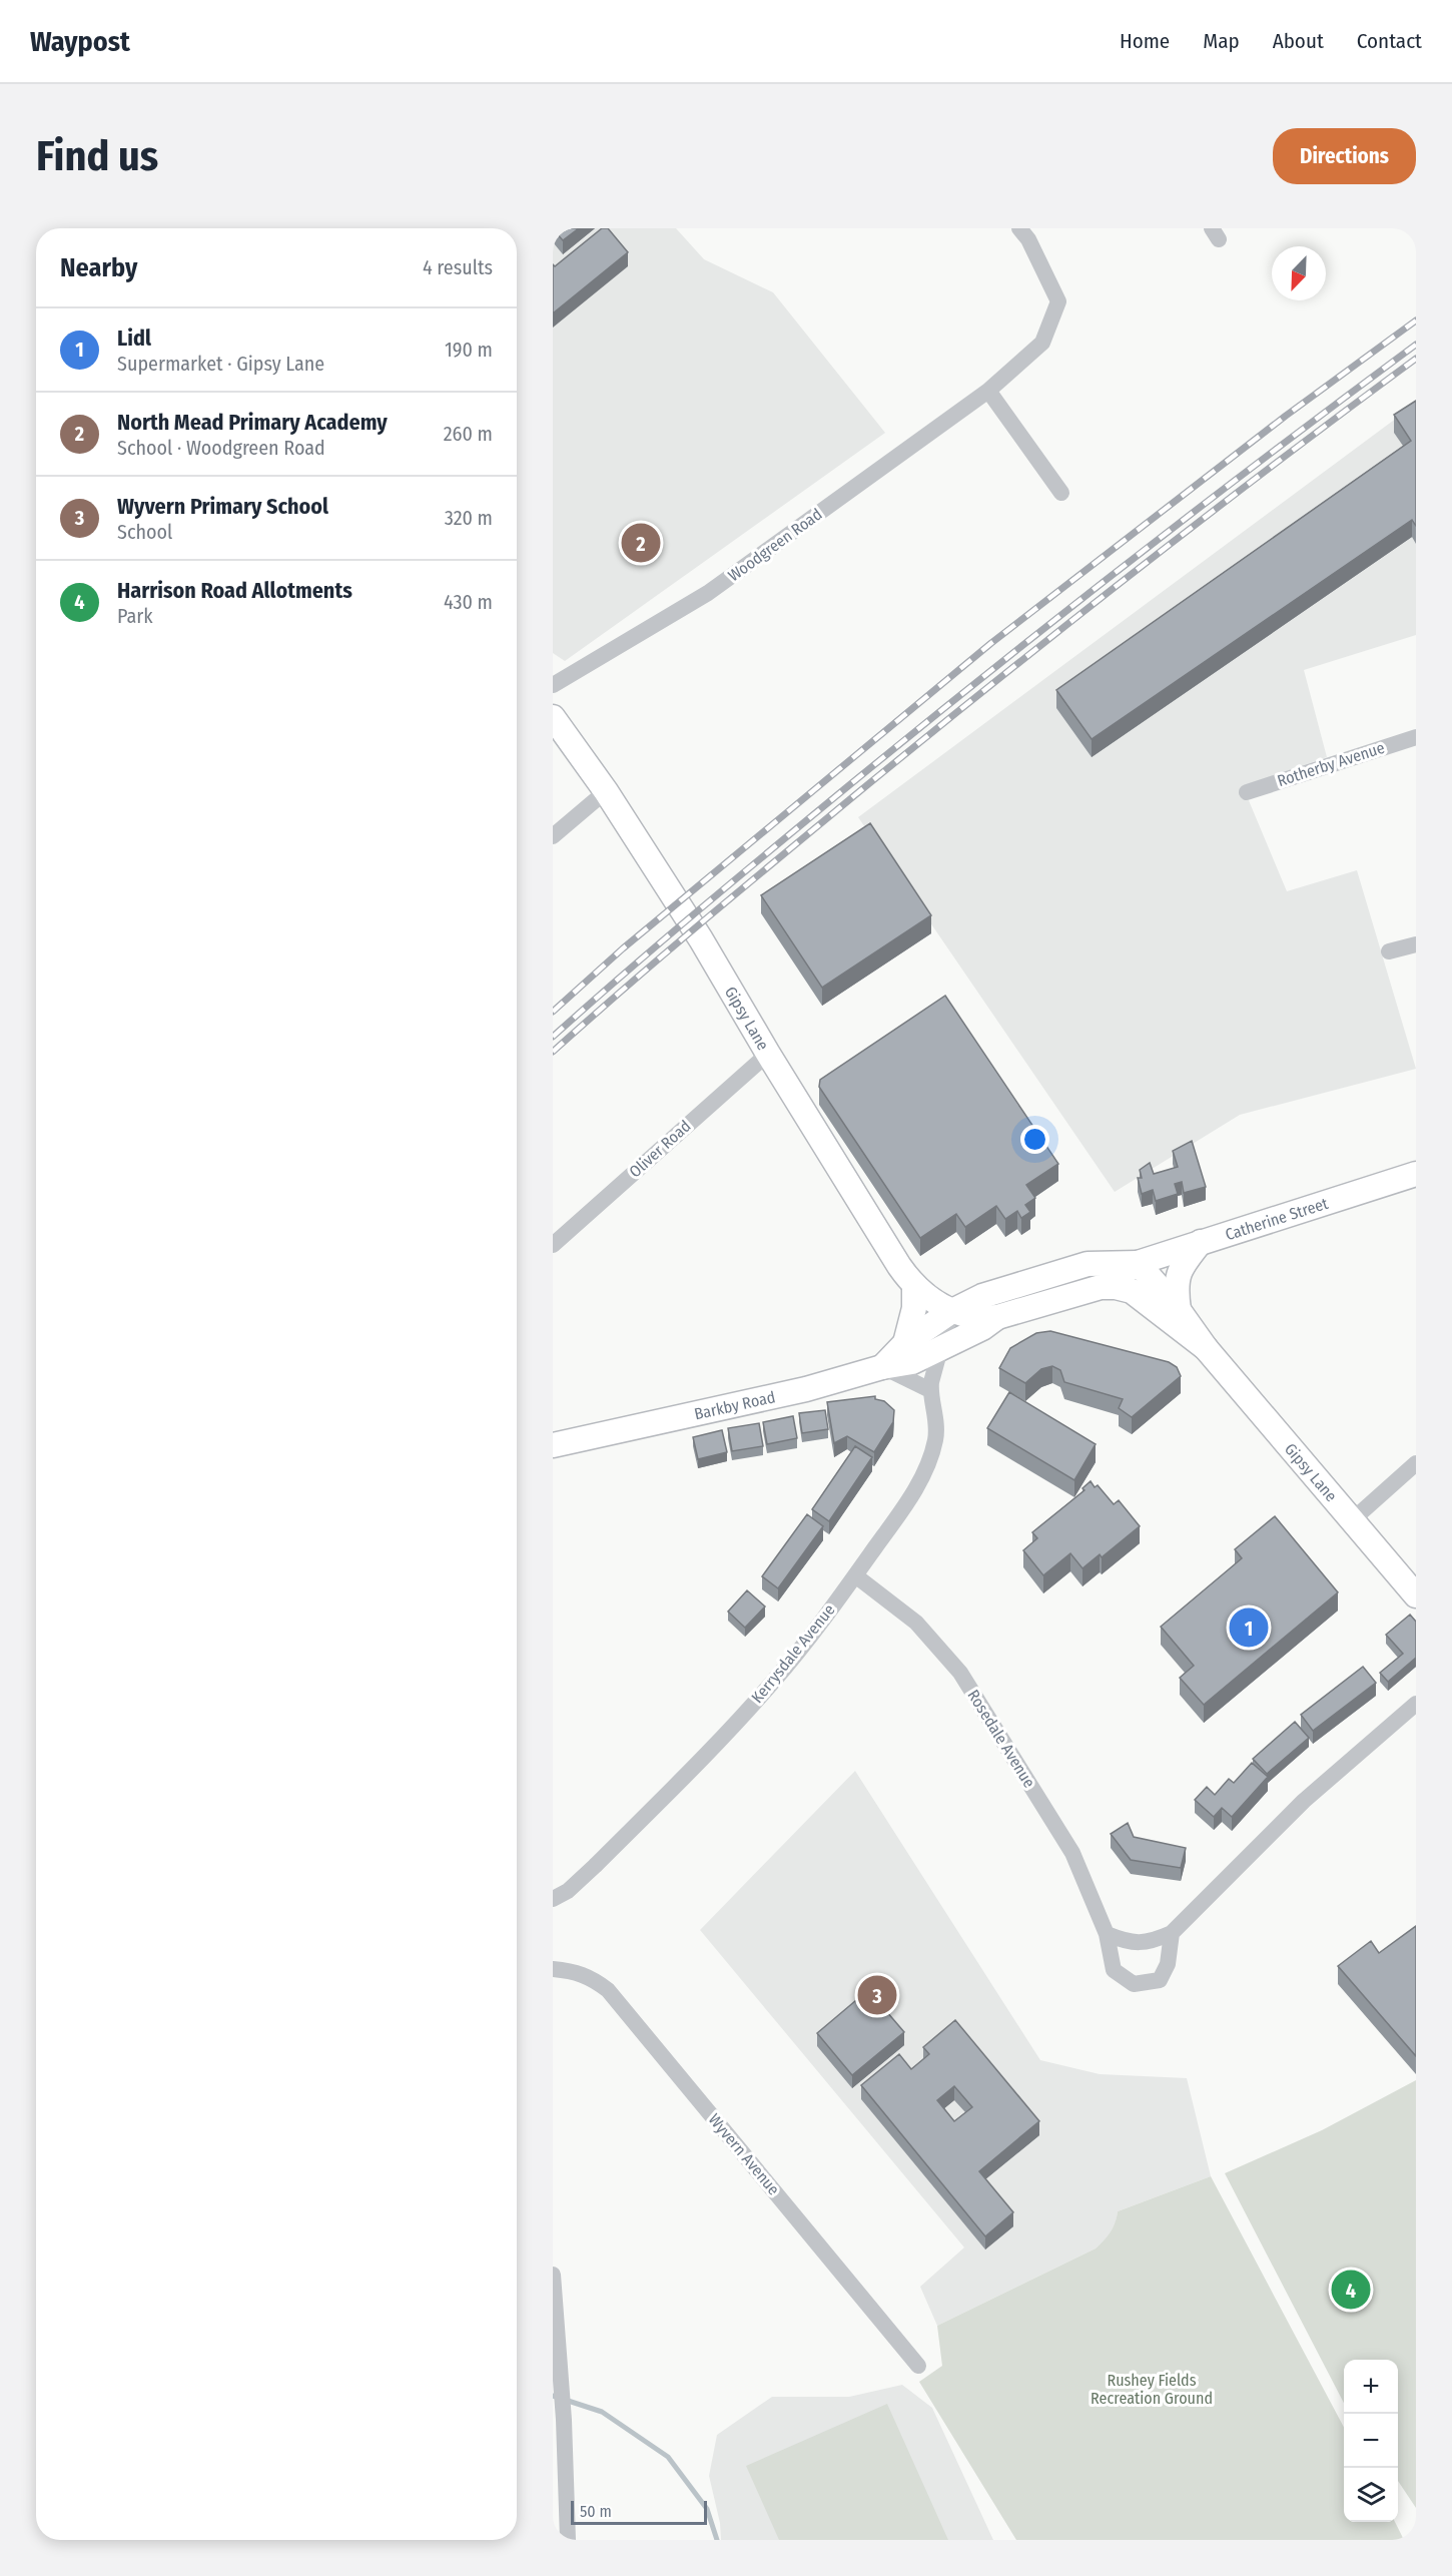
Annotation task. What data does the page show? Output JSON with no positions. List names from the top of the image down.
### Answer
{
  "streets": {
    "street": [
      "Woodgreen Road",
      "Rotherby Avenue",
      "Gipsy Lane",
      "Oliver Road",
      "Catherine Street",
      "Barkby Road",
      "Kerrysdale Avenue",
      "Rosedale Avenue",
      "Wyvern Avenue"
    ]
  },
  "crossings": [
    ["Gipsy Lane", "Oliver Road"],
    ["Gipsy Lane", "Catherine Street"],
    ["Gipsy Lane", "Barkby Road"],
    ["Gipsy Lane", "Kerrysdale Avenue"],
    ["Barkby Road", "Kerrysdale Avenue"],
    ["Kerrysdale Avenue", "Rosedale Avenue"]
  ],
  "parks": ["Rushey Fields Recreation Ground"],
  "scale_bar": "50 m",
  "north": "bottom left",
  "page": {
    "header": "Waypost",
    "nav": [
      "Home",
      "Map",
      "About",
      "Contact"
    ],
    "buttons": "Directions",
    "title": "Find us",
    "heading": ["Nearby", "4 results"],
    "list": [
      {
        "mark": "1",
        "name": "Lidl",
        "note": "Supermarket · Gipsy Lane",
        "value": "190 m"
      },
      {
        "mark": "2",
        "name": "North Mead Primary Academy",
        "note": "School · Woodgreen Road",
        "value": "260 m"
      },
      {
        "mark": "3",
        "name": "Wyvern Primary School",
        "note": "School",
        "value": "320 m"
      },
      {
        "mark": "4",
        "name": "Harrison Road Allotments",
        "note": "Park",
        "value": "430 m"
      }
    ],
    "pins": [
      "2",
      "1",
      "3",
      "4"
    ],
    "map_buttons": ["+", "−"],
    "scale": "50 m"
  }
}
